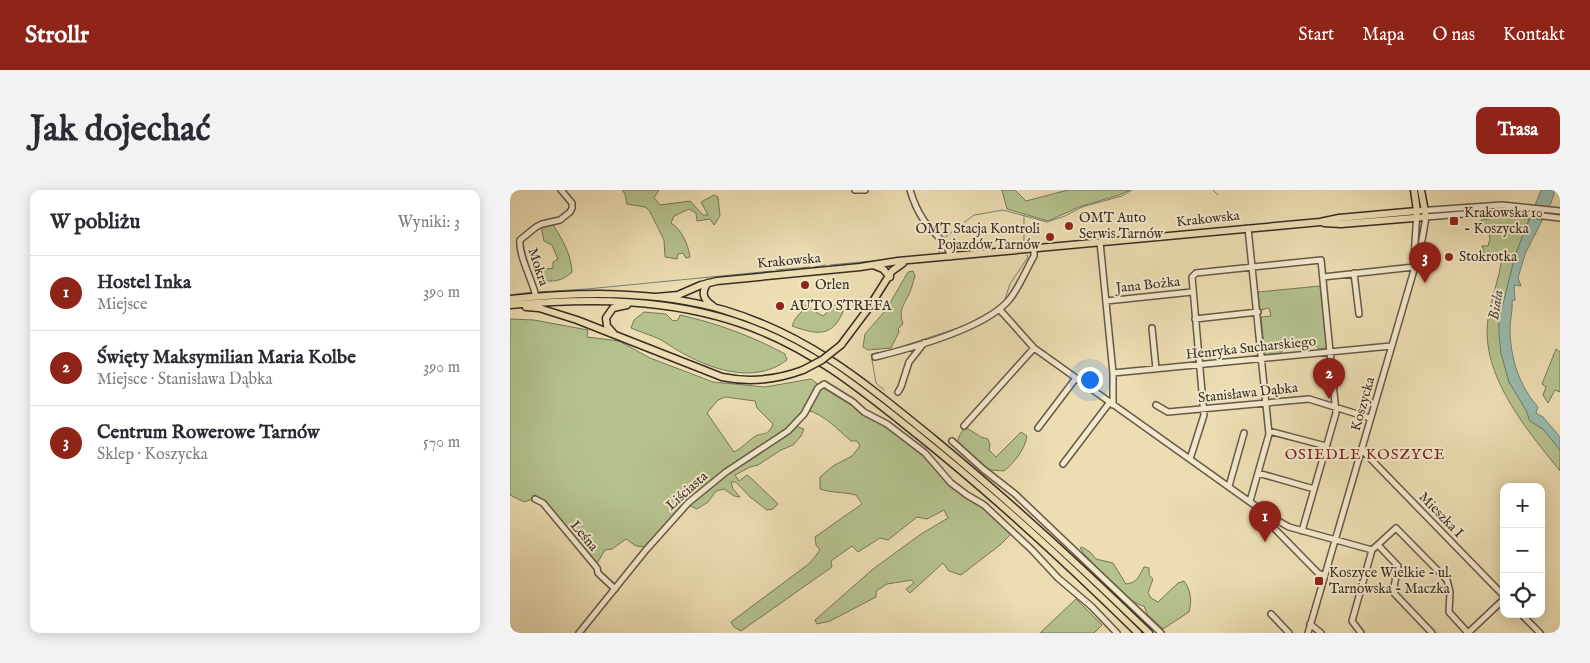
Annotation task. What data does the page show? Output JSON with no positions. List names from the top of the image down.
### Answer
{
  "streets": {
    "main road": ["Krakowska"],
    "street": [
      "Mokra",
      "Jana Bożka",
      "Henryka Sucharskiego",
      "Stanisława Dąbka",
      "Koszycka",
      "Liściasta",
      "Mieszka I",
      "Leśna"
    ]
  },
  "crossings": [
    ["Krakowska", "Koszycka"],
    ["Henryka Sucharskiego", "Koszycka"],
    ["Stanisława Dąbka", "Koszycka"],
    ["Koszycka", "Mieszka I"],
    ["Liściasta", "Leśna"]
  ],
  "districts": ["OSIEDLE KOSZYCE"],
  "water": ["Biała"],
  "places": {
    "transit": ["Krakowska 10 - Koszycka", "Koszyce Wielkie - ul. Tarnowska - Maczka"],
    "other": [
      "OMT Auto Serwis Tarnów",
      "OMT Stacja Kontroli Pojazdów Tarnów",
      "Stokrotka",
      "Orlen",
      "AUTO STREFA"
    ]
  },
  "page": {
    "header": "Strollr",
    "nav": [
      "Start",
      "Mapa",
      "O nas",
      "Kontakt"
    ],
    "buttons": "Trasa",
    "title": "Jak dojechać",
    "heading": ["W pobliżu", "Wyniki: 3"],
    "pins": ["3", "2", "1"],
    "list": [
      {
        "mark": "1",
        "name": "Hostel Inka",
        "note": "Miejsce",
        "value": "390 m"
      },
      {
        "mark": "2",
        "name": "Święty Maksymilian Maria Kolbe",
        "note": "Miejsce · Stanisława Dąbka",
        "value": "390 m"
      },
      {
        "mark": "3",
        "name": "Centrum Rowerowe Tarnów",
        "note": "Sklep · Koszycka",
        "value": "570 m"
      }
    ],
    "map_buttons": ["+", "−"]
  }
}
